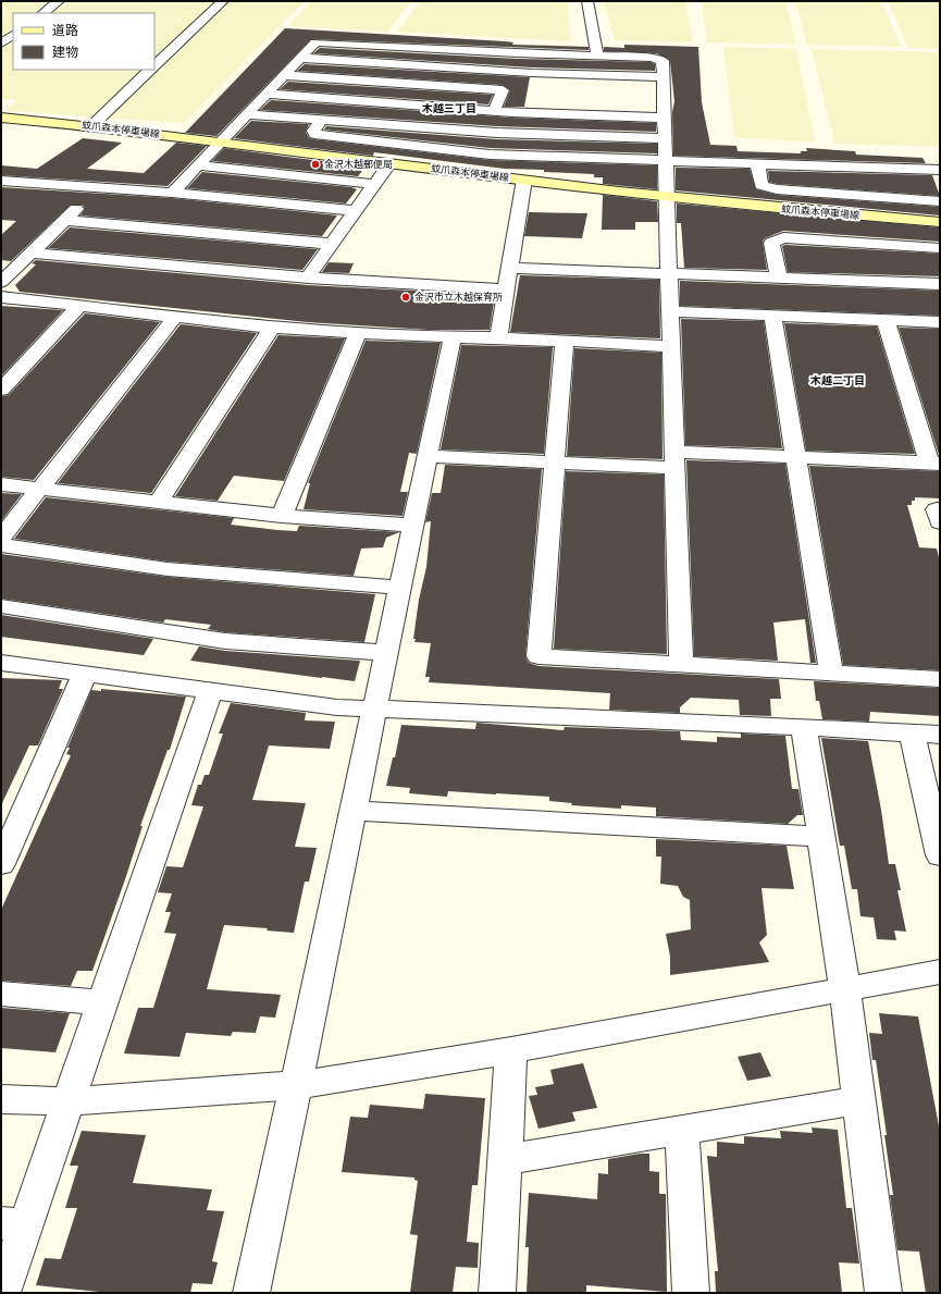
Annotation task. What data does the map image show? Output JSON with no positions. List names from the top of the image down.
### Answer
{
  "streets": {
    "main road": ["蚊爪森本停車場線"]
  },
  "districts": ["木越三丁目", "木越二丁目"],
  "places": ["金沢木越郵便局", "金沢市立木越保育所"],
  "legend": ["道路", "建物"]
}
